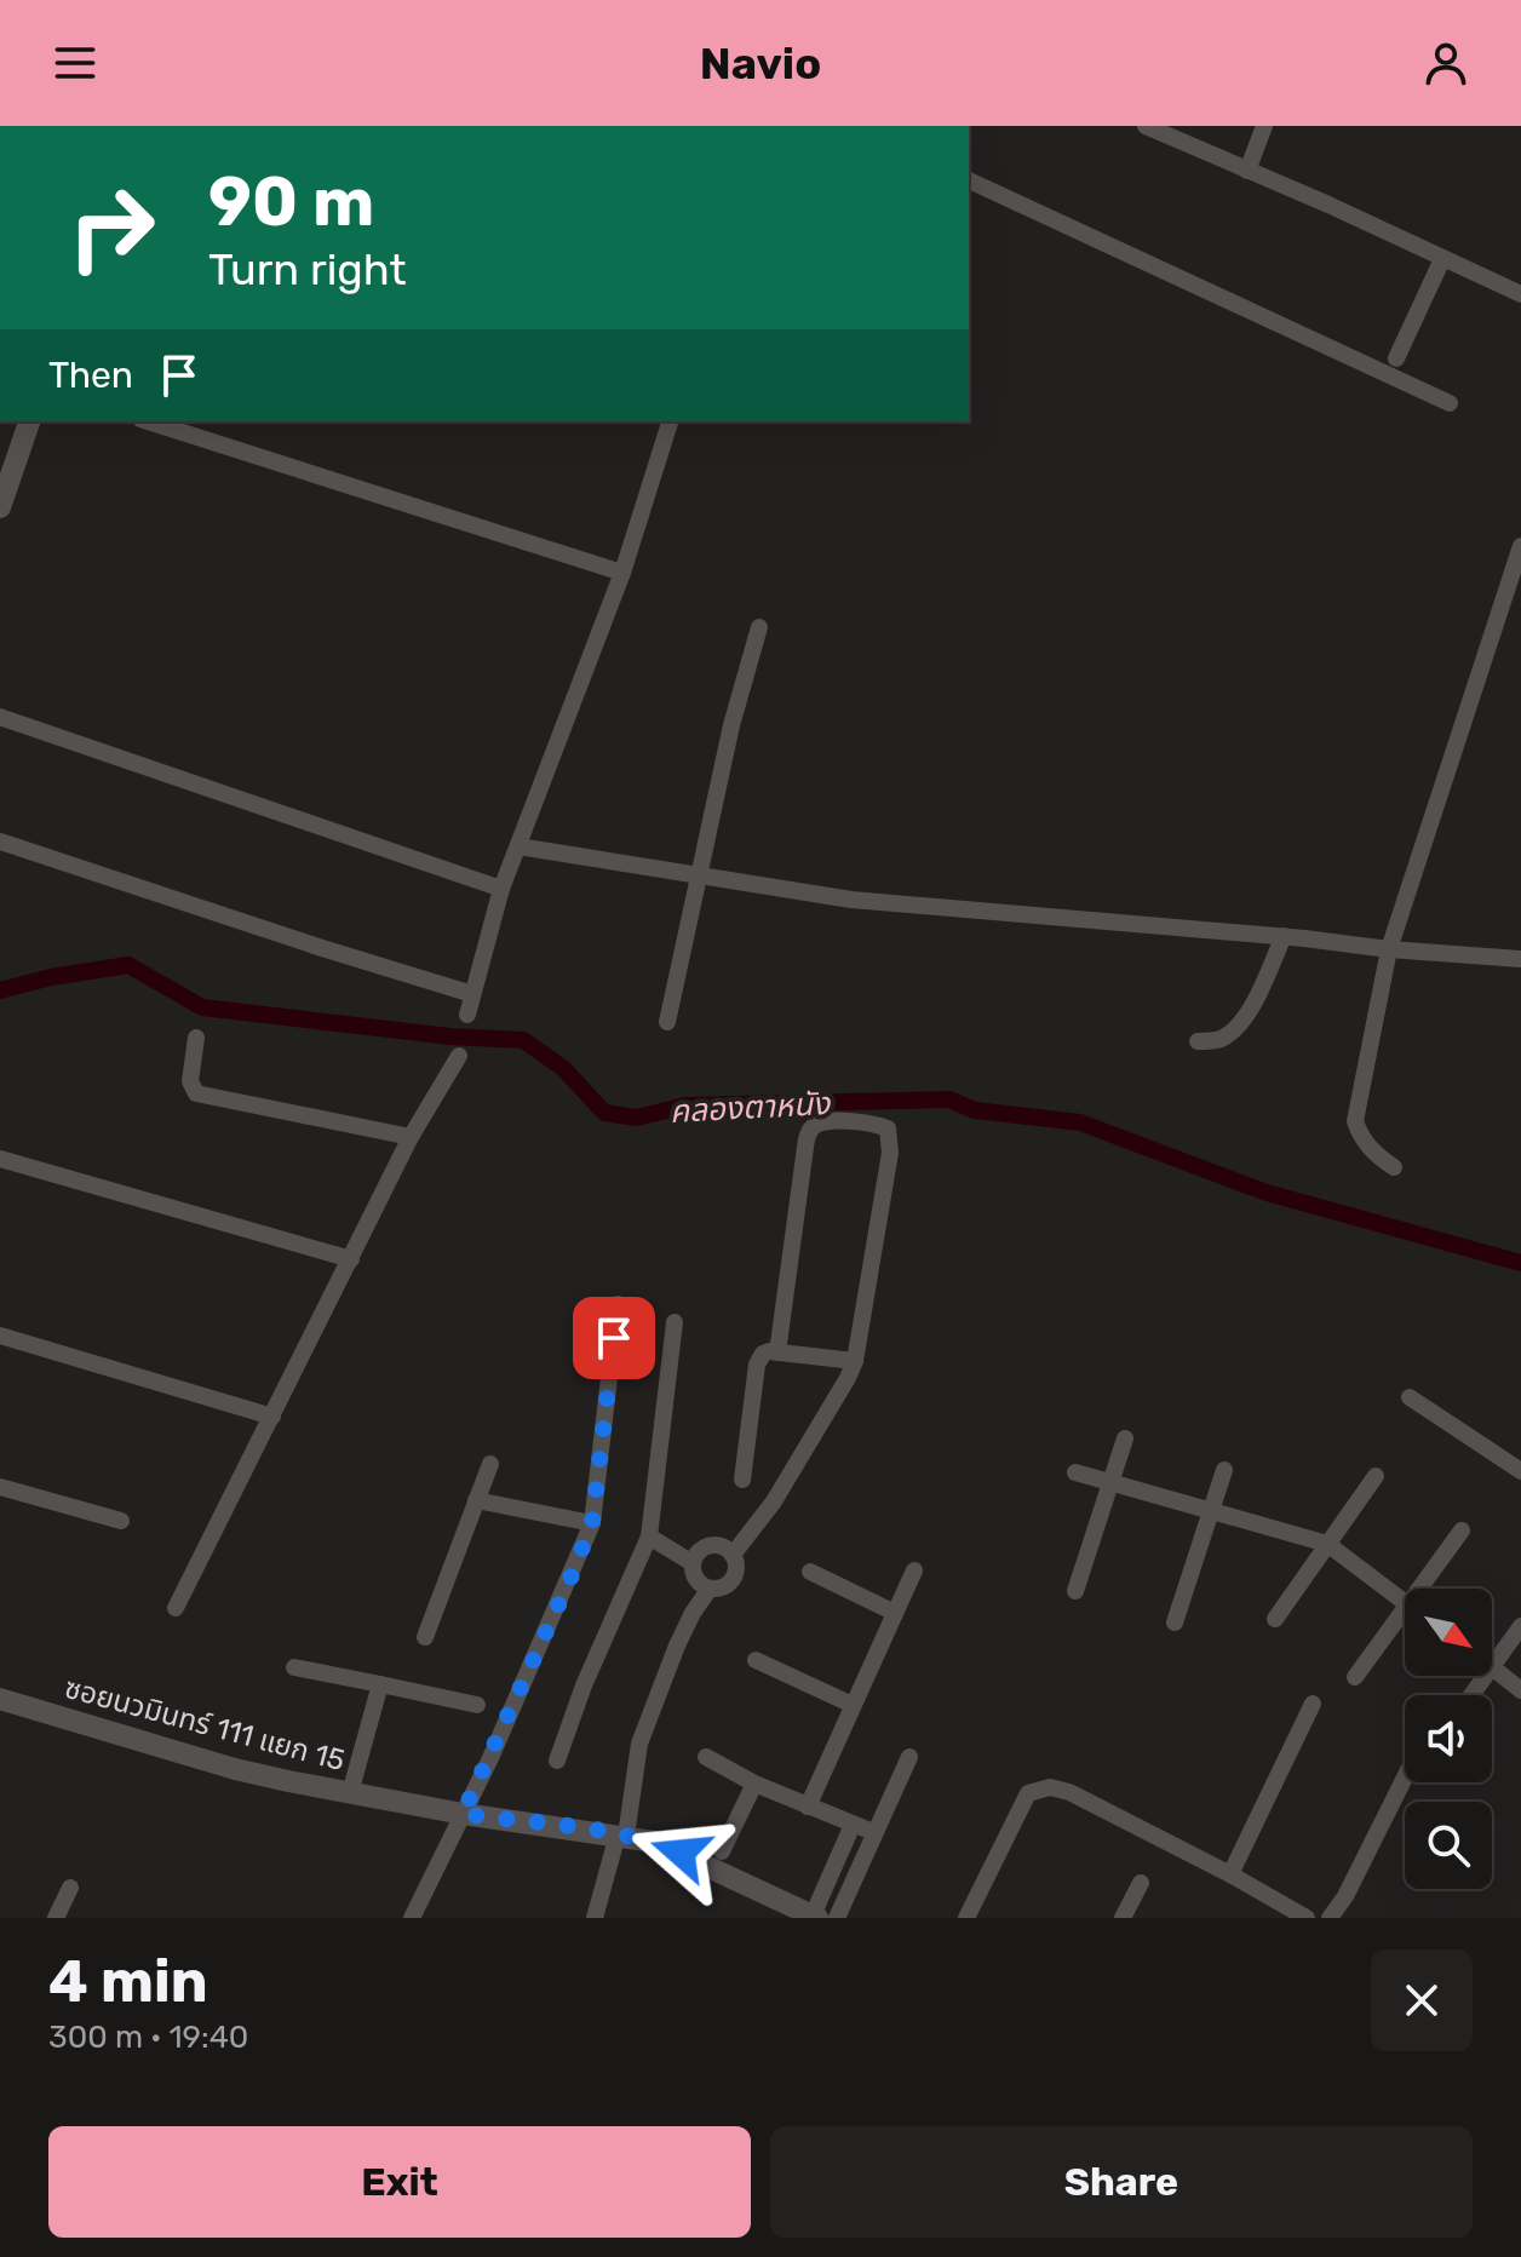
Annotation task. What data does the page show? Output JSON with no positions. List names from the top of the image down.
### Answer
{
  "streets": {
    "street": ["ซอยนวมินทร์ 111 แยก 15"]
  },
  "water": ["คลองตาหนัง"],
  "north": "bottom right",
  "page": {
    "header": "Navio",
    "turn": ["90 m", "Turn right"],
    "then": "Then",
    "heading": ["4 min", "300 m · 19:40"],
    "buttons": ["Exit", "Share"]
  }
}
